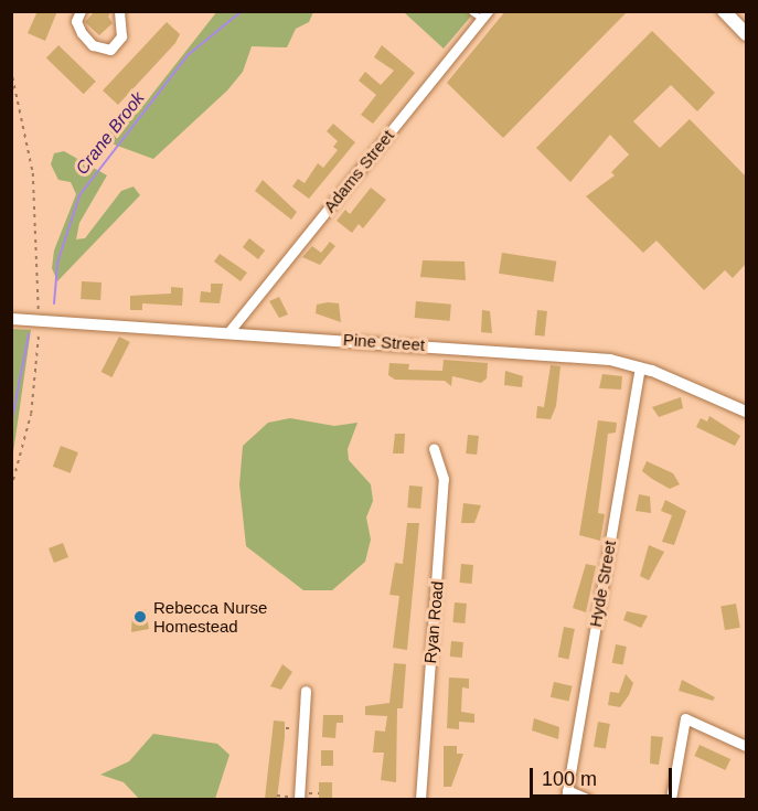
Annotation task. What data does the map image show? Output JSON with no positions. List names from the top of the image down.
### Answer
{
  "streets": {
    "street": [
      "Adams Street",
      "Pine Street",
      "Hyde Street",
      "Ryan Road"
    ]
  },
  "crossings": [
    ["Adams Street", "Pine Street"],
    ["Pine Street", "Hyde Street"]
  ],
  "water": ["Crane Brook"],
  "places": ["Rebecca Nurse Homestead"],
  "scale_bar": "100 m"
}
